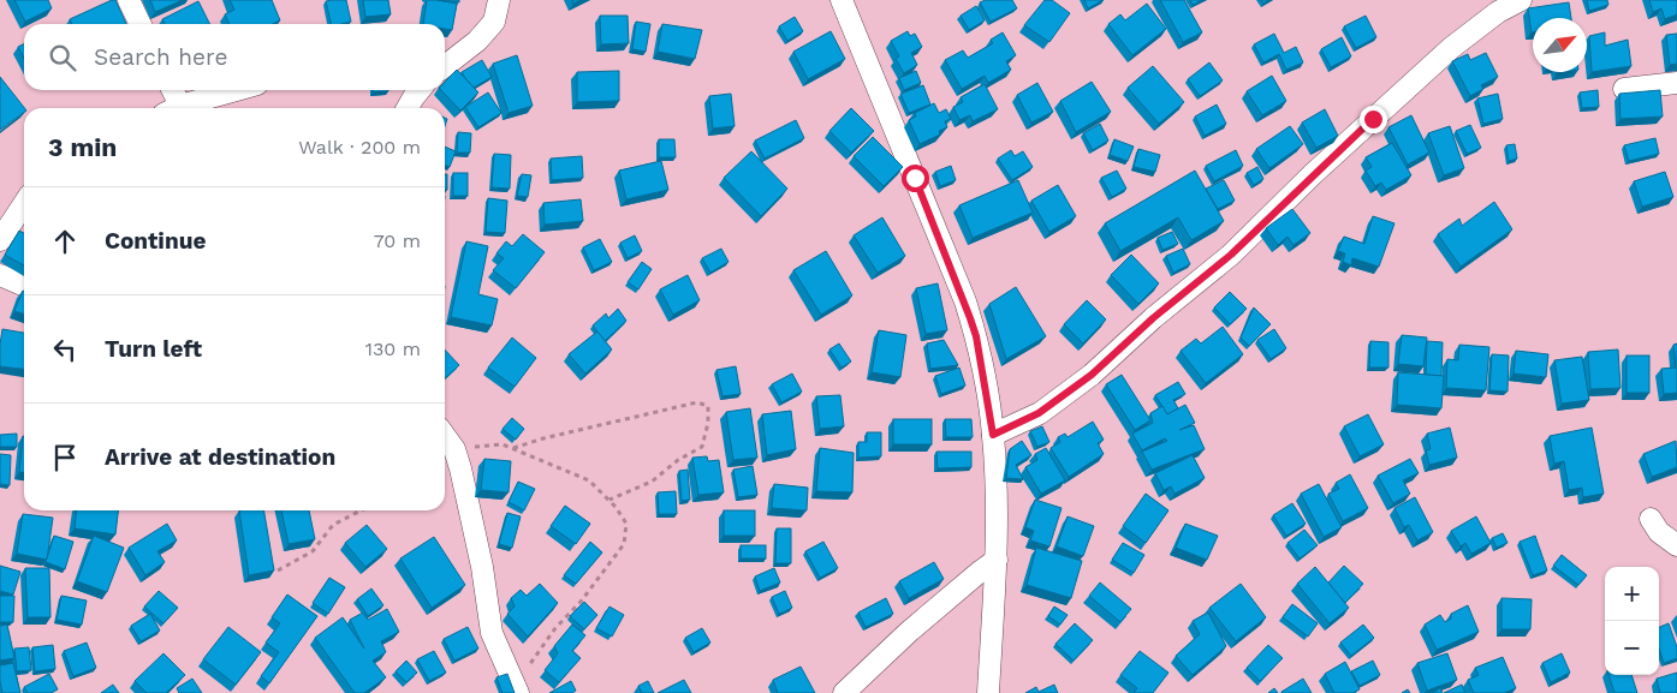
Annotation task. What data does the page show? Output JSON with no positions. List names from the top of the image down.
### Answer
{
  "north": "top right",
  "page": {
    "search": "Search here",
    "heading": ["3 min", "Walk · 200 m"],
    "list": [
      ["Continue", "70 m"],
      ["Turn left", "130 m"],
      "Arrive at destination"
    ],
    "map_buttons": ["+", "−"]
  }
}
